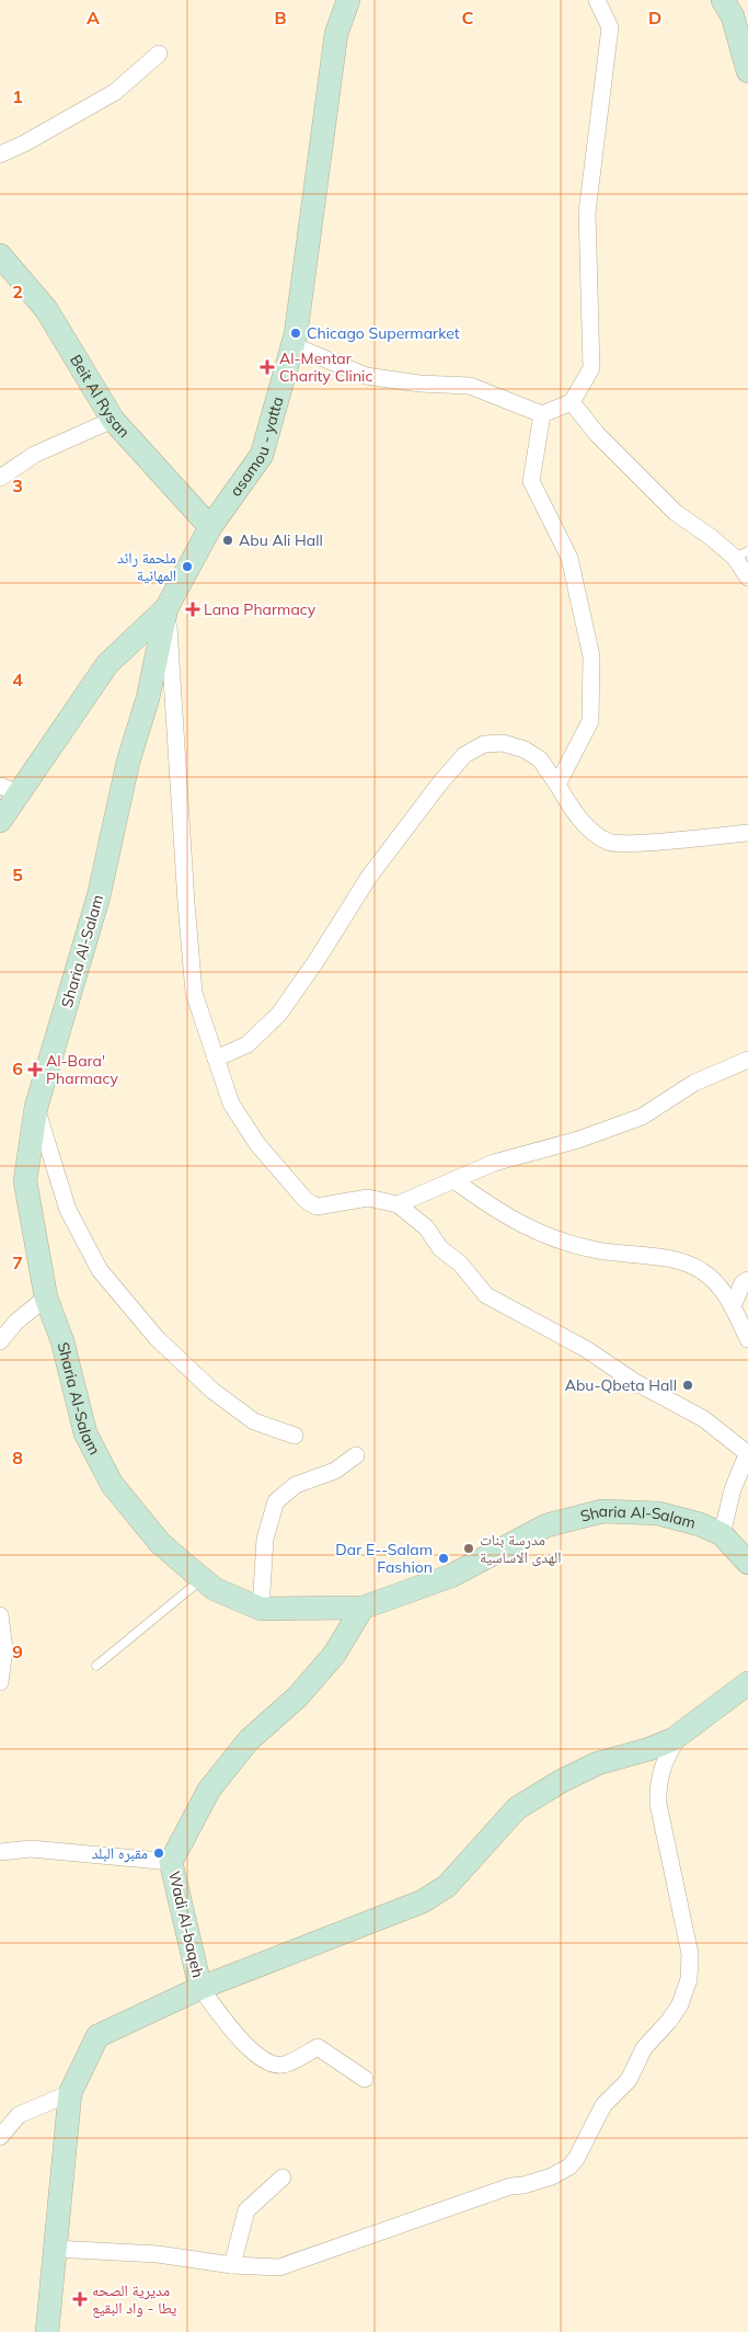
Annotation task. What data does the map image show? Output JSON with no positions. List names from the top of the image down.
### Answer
{
  "streets": {
    "main road": [
      "Beit Al Rysan",
      "asamou - yatta",
      "Sharia Al-Salam",
      "Wadi Al-baqeh"
    ]
  },
  "crossings": [
    ["Beit Al Rysan", "asamou - yatta"],
    ["asamou - yatta", "Sharia Al-Salam"],
    ["Sharia Al-Salam", "Wadi Al-baqeh"]
  ],
  "places": {
    "other": [
      "Chicago Supermarket",
      "Abu Ali Hall",
      "ملحمة رائد المهانية",
      "Abu-Qbeta Hall",
      "مدرسة بنات الهدى الاساسية",
      "Dar E--Salam Fashion",
      "مقبره البلد"
    ],
    "health": [
      "Al-Mentar Charity Clinic",
      "Lana Pharmacy",
      "Al-Bara' Pharmacy",
      "مديرية الصحه يطا - واد البقيع"
    ]
  },
  "grid": {
    "columns": [
      "A",
      "B",
      "C",
      "D"
    ],
    "rows": [
      "1",
      "2",
      "3",
      "4",
      "5",
      "6",
      "7",
      "8",
      "9"
    ]
  }
}
